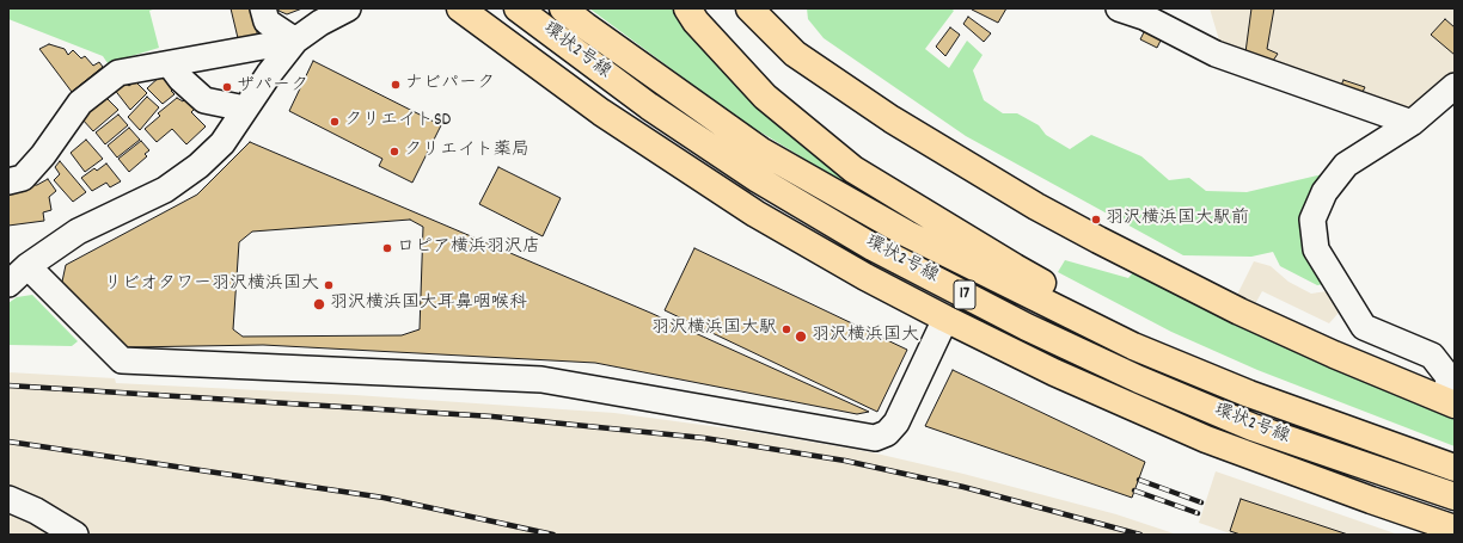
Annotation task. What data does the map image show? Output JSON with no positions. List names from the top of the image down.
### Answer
{
  "streets": {
    "main road": ["環状2号線", "17"]
  },
  "places": [
    "ナビパーク",
    "ザパーク",
    "クリエイトSD",
    "クリエイト薬局",
    "羽沢横浜国大駅前",
    "ロピア横浜羽沢店",
    "リビオタワー羽沢横浜国大",
    "羽沢横浜国大耳鼻咽喉科",
    "羽沢横浜国大駅",
    "羽沢横浜国大"
  ]
}
